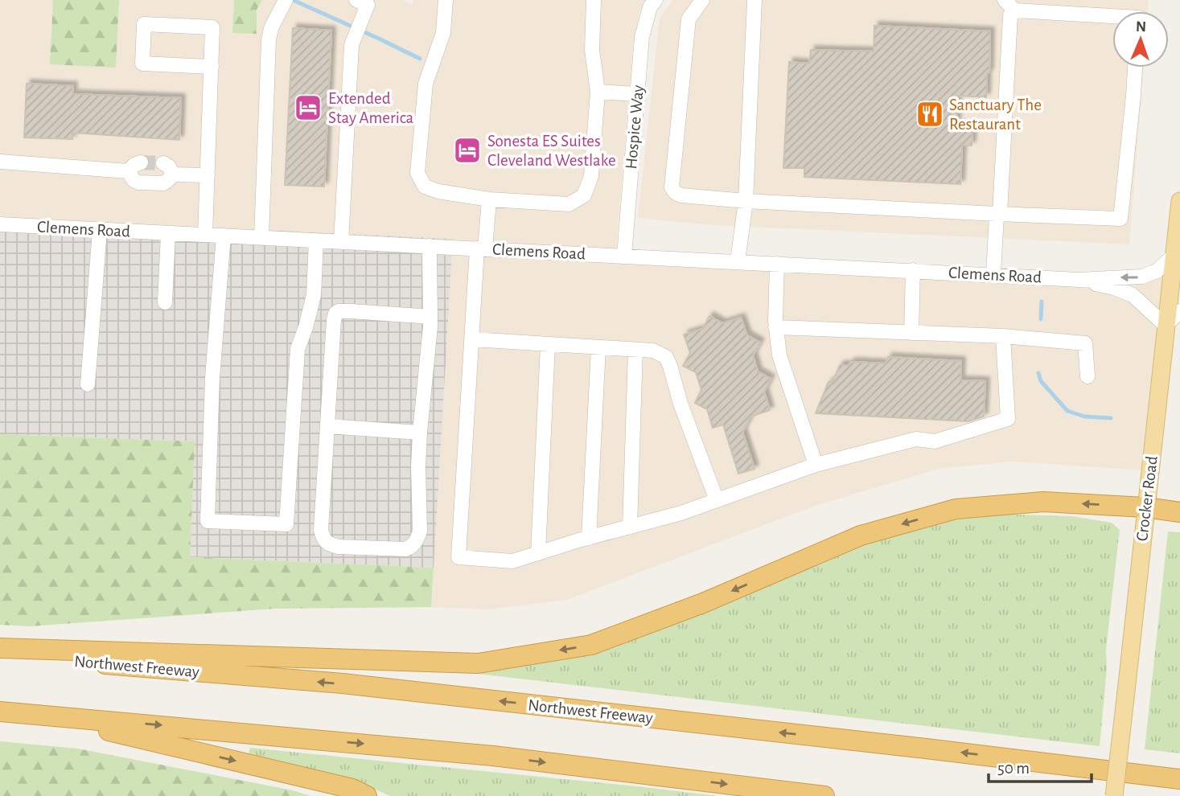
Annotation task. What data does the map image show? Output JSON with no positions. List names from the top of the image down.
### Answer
{
  "streets": {
    "highway": ["Northwest Freeway"],
    "main road": ["Crocker Road"],
    "street": ["Hospice Way", "Clemens Road"]
  },
  "crossings": [
    ["Hospice Way", "Clemens Road"],
    ["Clemens Road", "Crocker Road"]
  ],
  "places": {
    "hotel": ["Extended Stay America", "Sonesta ES Suites Cleveland Westlake"],
    "restaurant": ["Sanctuary The Restaurant"]
  },
  "scale_bar": "50 m",
  "north": "top"
}
